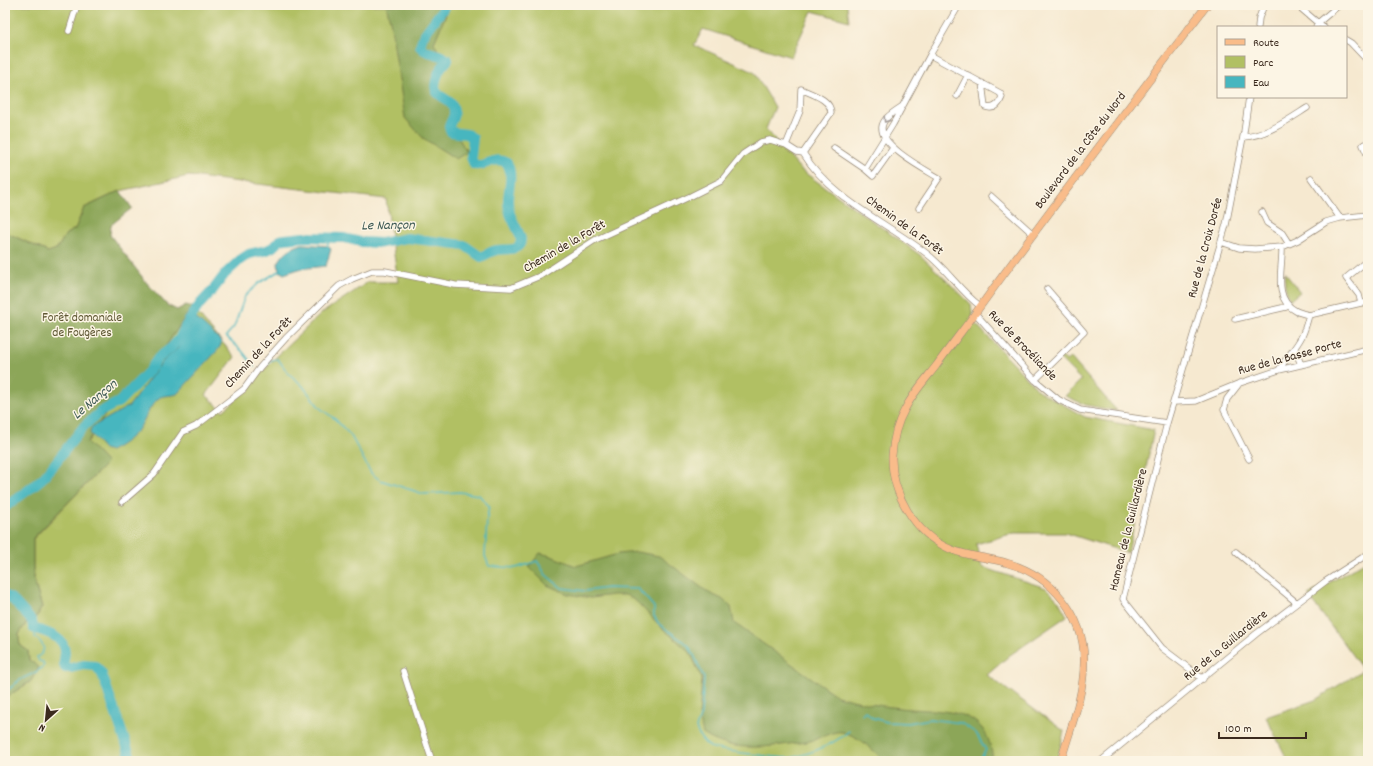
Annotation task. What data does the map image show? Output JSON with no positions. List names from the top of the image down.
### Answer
{
  "streets": {
    "main road": ["Boulevard de la Côte du Nord"],
    "street": [
      "Chemin de la Forêt",
      "Rue de la Croix Dorée",
      "Rue de Brocéliande",
      "Rue de la Basse Porte",
      "Hameau de la Guillardière",
      "Rue de la Guillardière"
    ]
  },
  "crossings": [
    ["Boulevard de la Côte du Nord", "Chemin de la Forêt"],
    ["Boulevard de la Côte du Nord", "Rue de Brocéliande"],
    ["Rue de la Croix Dorée", "Rue de la Basse Porte"],
    ["Rue de la Croix Dorée", "Hameau de la Guillardière"],
    ["Rue de Brocéliande", "Hameau de la Guillardière"],
    ["Rue de la Basse Porte", "Hameau de la Guillardière"],
    ["Hameau de la Guillardière", "Rue de la Guillardière"]
  ],
  "water": ["Le Nançon"],
  "parks": ["Forêt domaniale de Fougères"],
  "legend": ["Route", "Parc", "Eau"],
  "scale_bar": "100 m",
  "north": "bottom left"
}
